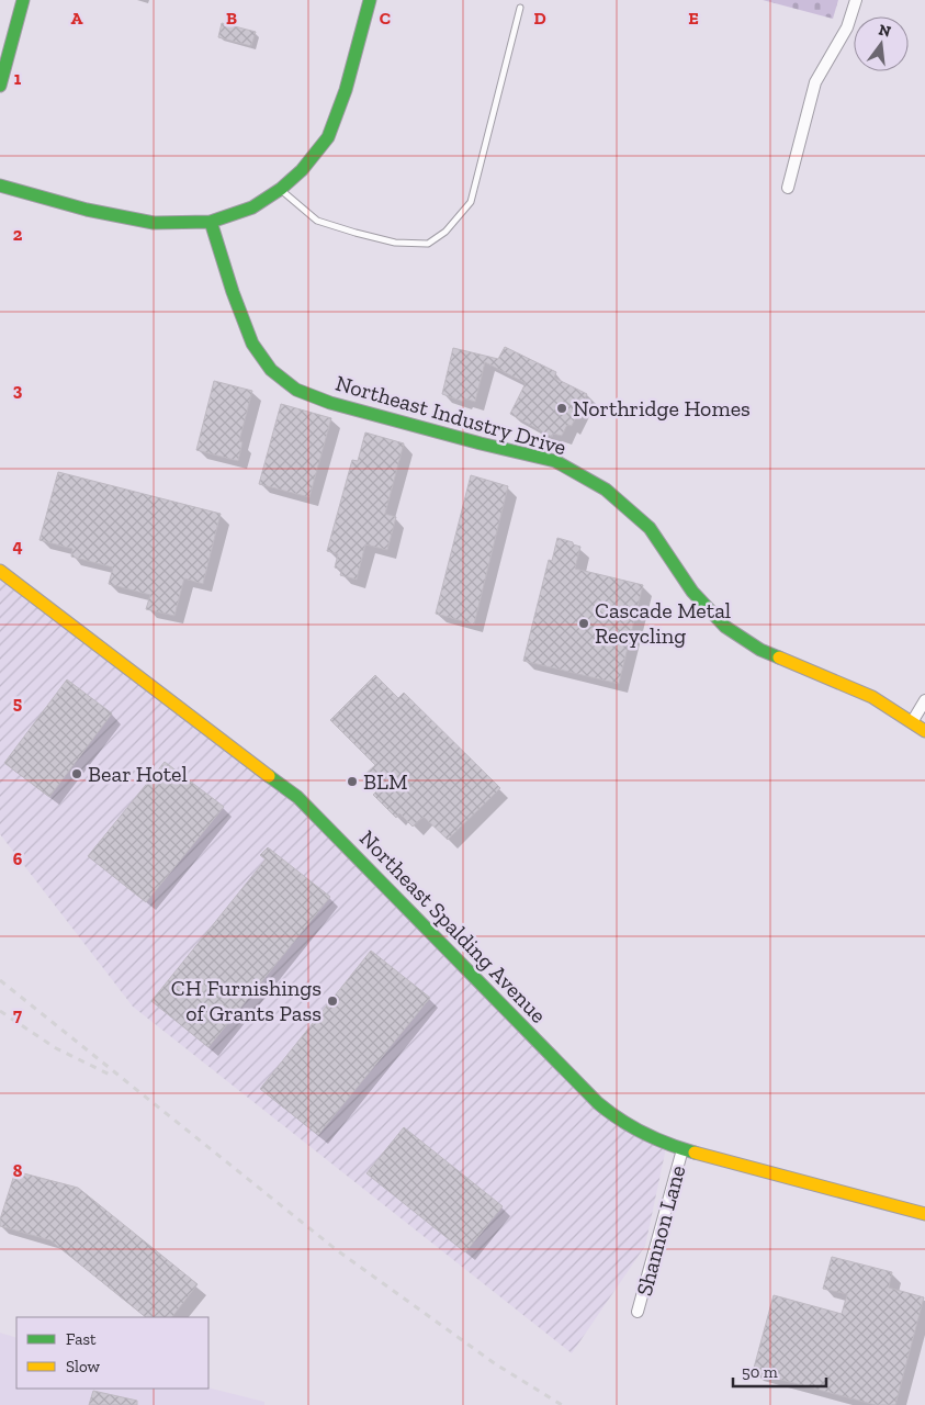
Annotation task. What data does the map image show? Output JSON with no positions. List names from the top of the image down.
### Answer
{
  "streets": {
    "street": ["Northeast Industry Drive", "Northeast Spalding Avenue", "Shannon Lane"]
  },
  "crossings": [
    ["Northeast Spalding Avenue", "Shannon Lane"]
  ],
  "places": [
    "Northridge Homes",
    "Cascade Metal Recycling",
    "Bear Hotel",
    "BLM",
    "CH Furnishings of Grants Pass"
  ],
  "legend": ["Fast", "Slow"],
  "scale_bar": "50 m",
  "north": "top",
  "grid": {
    "columns": [
      "A",
      "B",
      "C",
      "D",
      "E"
    ],
    "rows": [
      "1",
      "2",
      "3",
      "4",
      "5",
      "6",
      "7",
      "8"
    ]
  }
}
